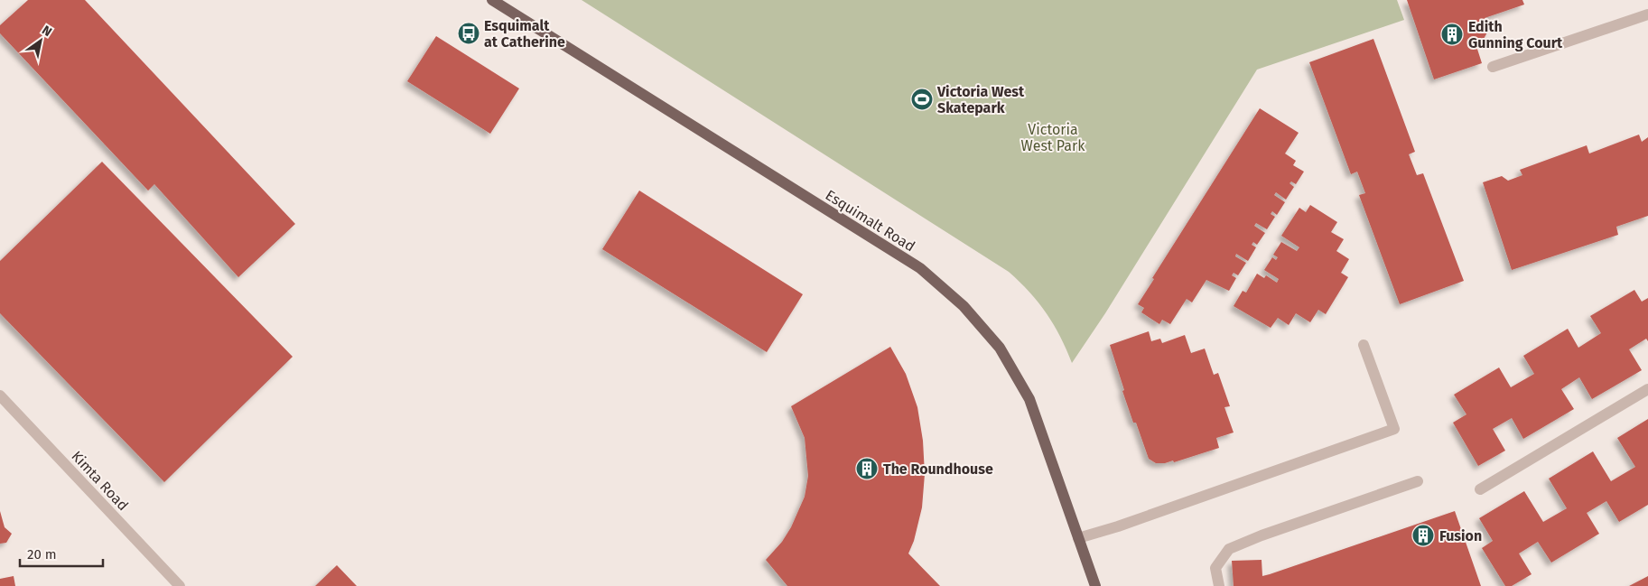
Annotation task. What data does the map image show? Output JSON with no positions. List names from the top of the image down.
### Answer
{
  "streets": {
    "main road": ["Esquimalt Road"],
    "street": ["Kimta Road"]
  },
  "parks": ["Victoria West Park"],
  "places": {
    "bus stop": ["Esquimalt at Catherine"],
    "building": ["Edith Gunning Court", "The Roundhouse", "Fusion"],
    "sports": ["Victoria West Skatepark"]
  },
  "scale_bar": "20 m",
  "north": "top right"
}
